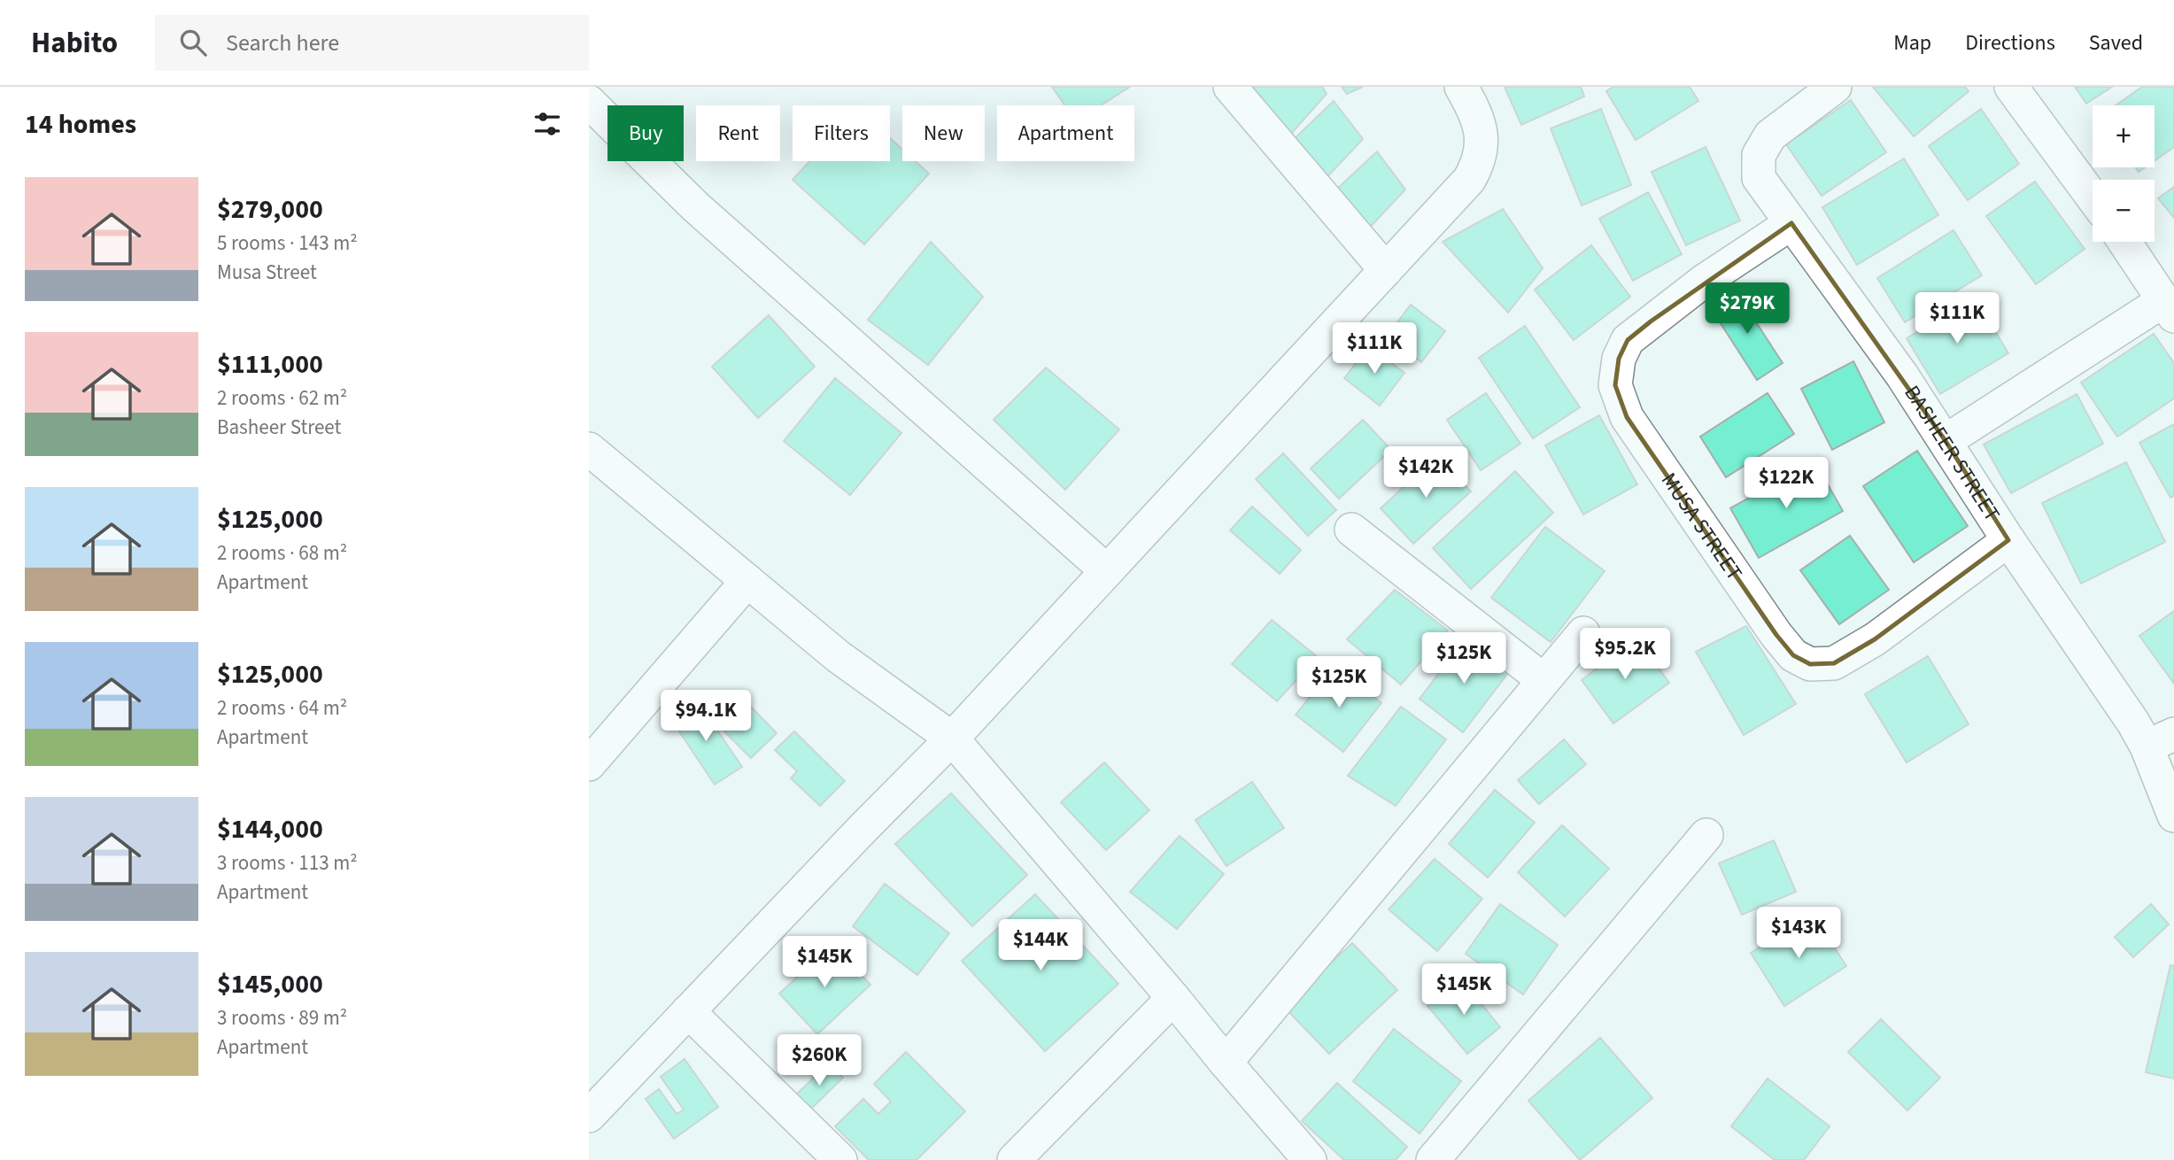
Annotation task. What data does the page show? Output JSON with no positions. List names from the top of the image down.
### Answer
{
  "streets": {
    "street": ["BASHEER STREET", "MUSA STREET"]
  },
  "crossings": [
    ["BASHEER STREET", "MUSA STREET"]
  ],
  "page": {
    "header": "Habito",
    "search": "Search here",
    "nav": ["Map", "Directions", "Saved"],
    "heading": "14 homes",
    "map_buttons": ["+", "−"],
    "chip": [
      "Buy",
      "Rent",
      "Filters",
      "New",
      "Apartment"
    ],
    "list": [
      {
        "name": "$279,000",
        "note": "5 rooms · 143 m² · Musa Street"
      },
      {
        "name": "$111,000",
        "note": "2 rooms · 62 m² · Basheer Street"
      },
      {
        "name": "$125,000",
        "note": "2 rooms · 68 m² · Apartment"
      },
      {
        "name": "$125,000",
        "note": "2 rooms · 64 m² · Apartment"
      },
      {
        "name": "$144,000",
        "note": "3 rooms · 113 m² · Apartment"
      },
      {
        "name": "$145,000",
        "note": "3 rooms · 89 m² · Apartment"
      }
    ],
    "price": [
      "$279K",
      "$111K",
      "$111K",
      "$142K",
      "$122K",
      "$95.2K",
      "$125K",
      "$125K",
      "$94.1K",
      "$143K",
      "$144K",
      "$145K",
      "$145K",
      "$260K"
    ]
  }
}
